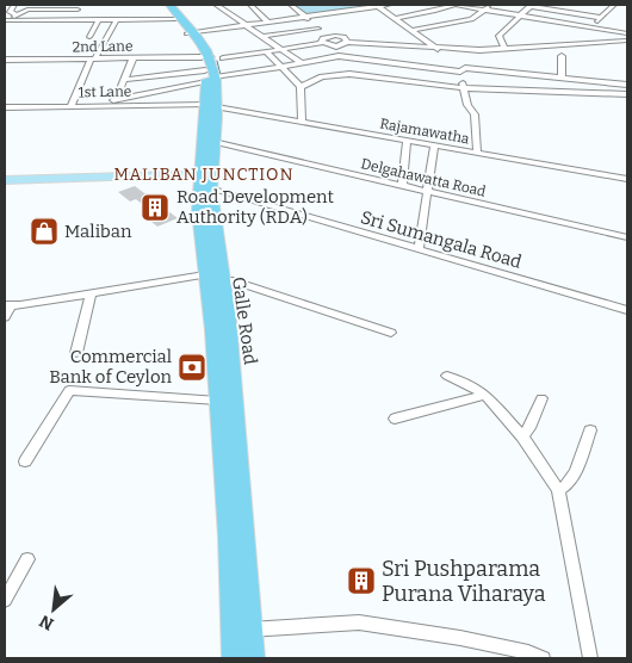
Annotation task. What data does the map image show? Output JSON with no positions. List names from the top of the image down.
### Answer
{
  "streets": {
    "highway": ["Galle Road"],
    "street": [
      "2nd Lane",
      "1st Lane",
      "Rajamawatha",
      "Delgahawatta Road",
      "Sri Sumangala Road"
    ]
  },
  "crossings": [
    ["2nd Lane", "Galle Road"],
    ["1st Lane", "Rajamawatha"],
    ["1st Lane", "Galle Road"],
    ["Rajamawatha", "Galle Road"],
    ["Delgahawatta Road", "Galle Road"],
    ["Sri Sumangala Road", "Galle Road"]
  ],
  "districts": ["MALIBAN JUNCTION"],
  "places": {
    "building": ["Road Development Authority (RDA)", "Sri Pushparama Purana Viharaya"],
    "shop": ["Maliban"],
    "bank": ["Commercial Bank of Ceylon"]
  },
  "north": "bottom left"
}
